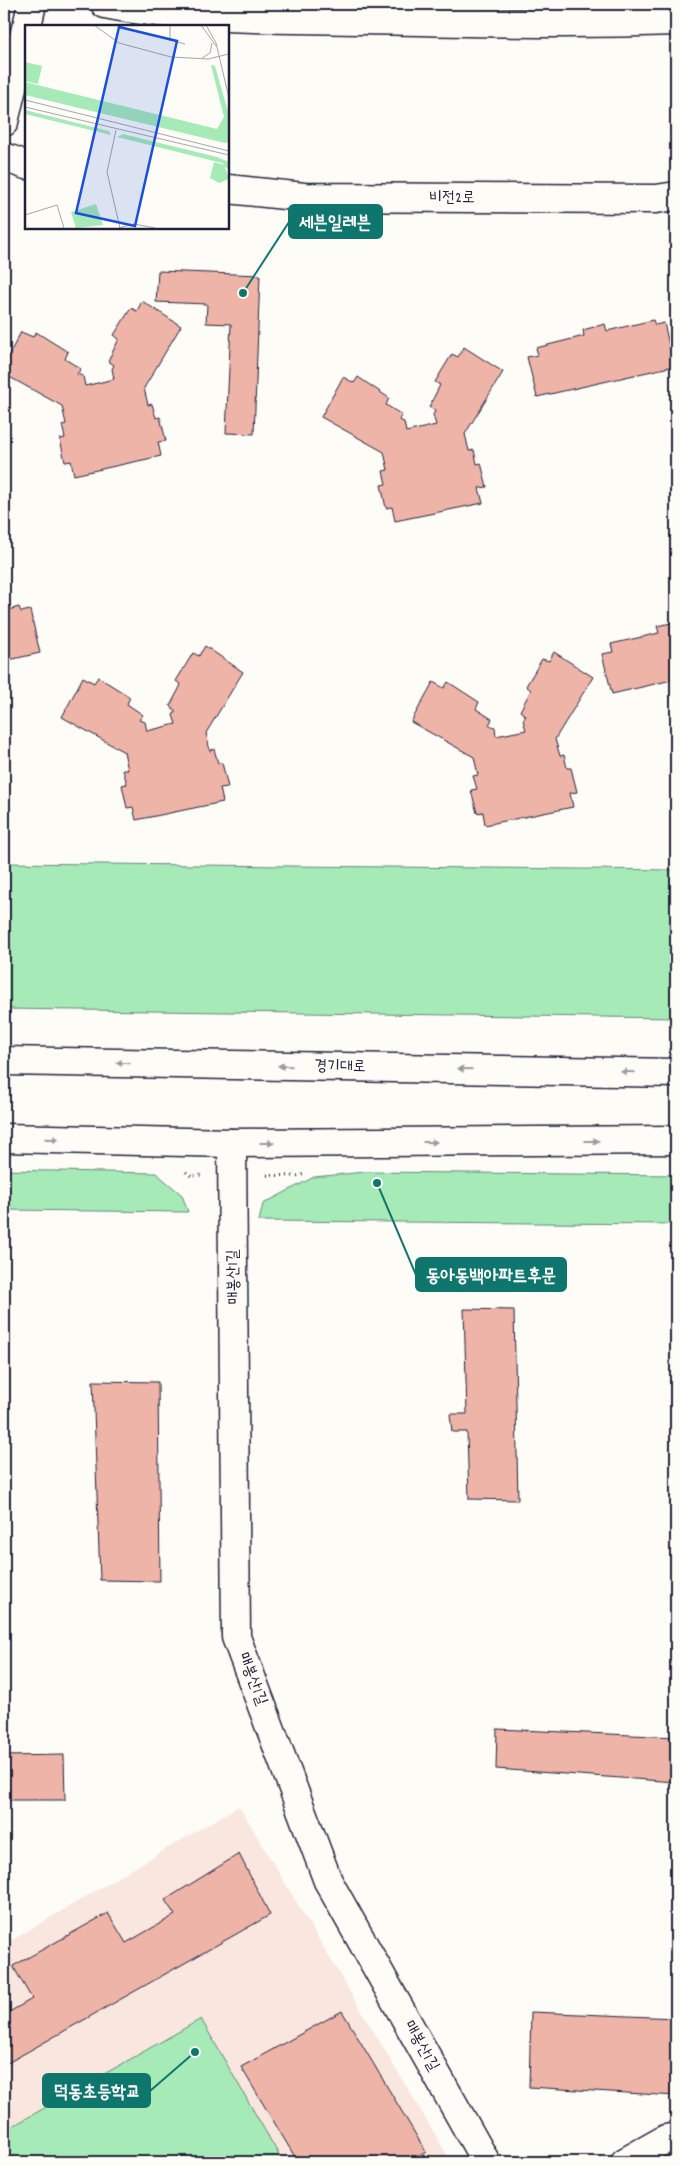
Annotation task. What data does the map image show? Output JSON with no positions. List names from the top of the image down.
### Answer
{
  "streets": {
    "street": ["비전2로", "경기대로", "매봉산1길"]
  },
  "places": ["세븐일레븐", "동아동백아파트후문", "덕동초등학교"]
}
